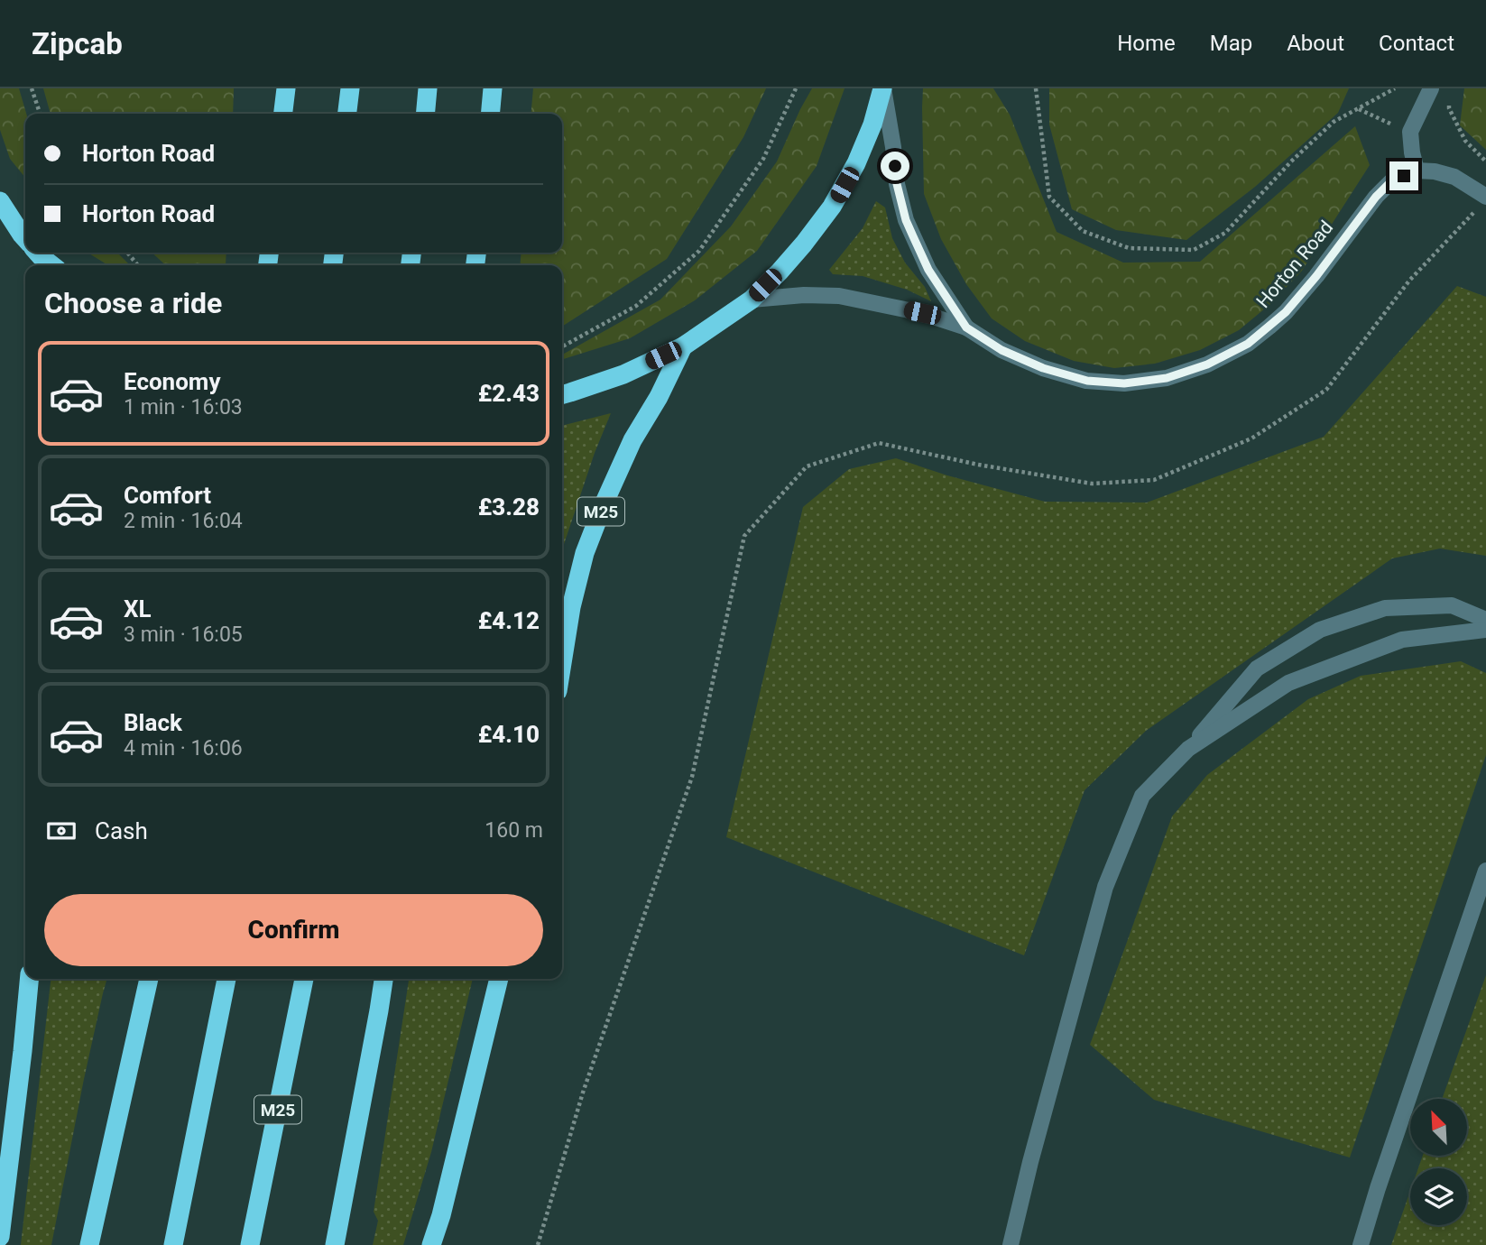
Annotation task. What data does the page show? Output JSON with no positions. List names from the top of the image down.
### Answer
{
  "streets": {
    "highway": ["M25"],
    "street": ["Horton Road"]
  },
  "north": "top left",
  "page": {
    "header": "Zipcab",
    "nav": [
      "Home",
      "Map",
      "About",
      "Contact"
    ],
    "banner": ["Horton Road", "Horton Road"],
    "heading": "Choose a ride",
    "list": [
      {
        "name": "Economy",
        "note": "1 min · 16:03",
        "value": "£2.43"
      },
      {
        "name": "Comfort",
        "note": "2 min · 16:04",
        "value": "£3.28"
      },
      {
        "name": "XL",
        "note": "3 min · 16:05",
        "value": "£4.12"
      },
      {
        "name": "Black",
        "note": "4 min · 16:06",
        "value": "£4.10"
      }
    ],
    "pay": ["Cash", "160 m"],
    "buttons": "Confirm"
  }
}
